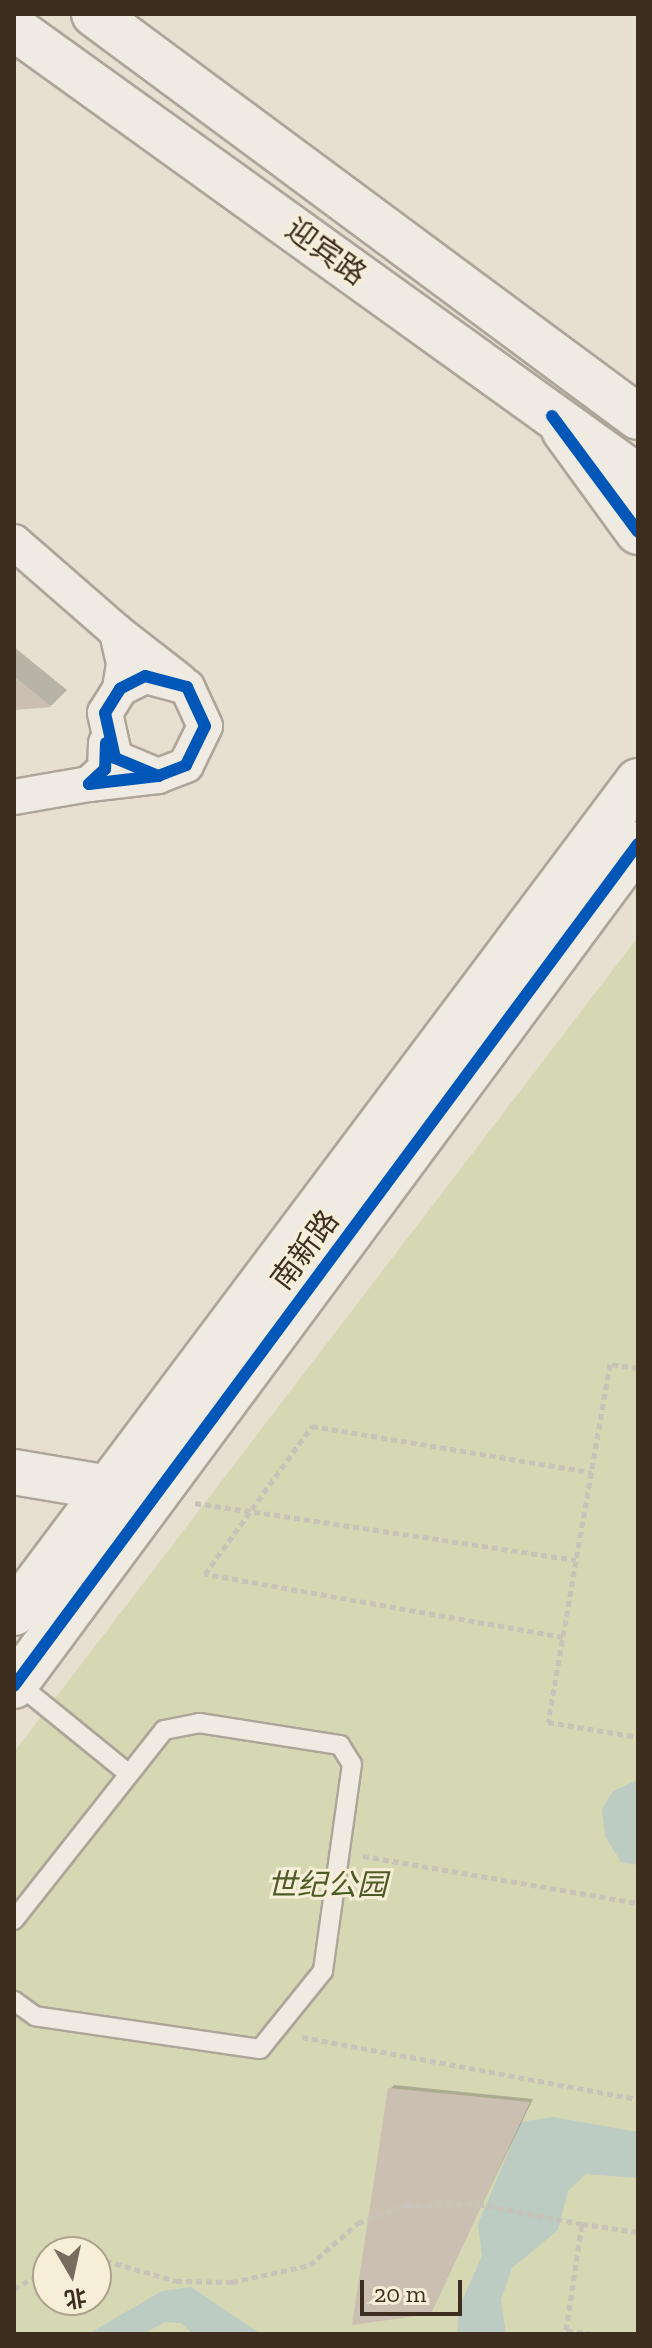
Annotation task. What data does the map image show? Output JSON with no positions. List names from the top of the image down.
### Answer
{
  "streets": {
    "street": ["迎宾路", "南新路"]
  },
  "parks": ["世纪公园"],
  "scale_bar": "20 m",
  "north": "bottom"
}
